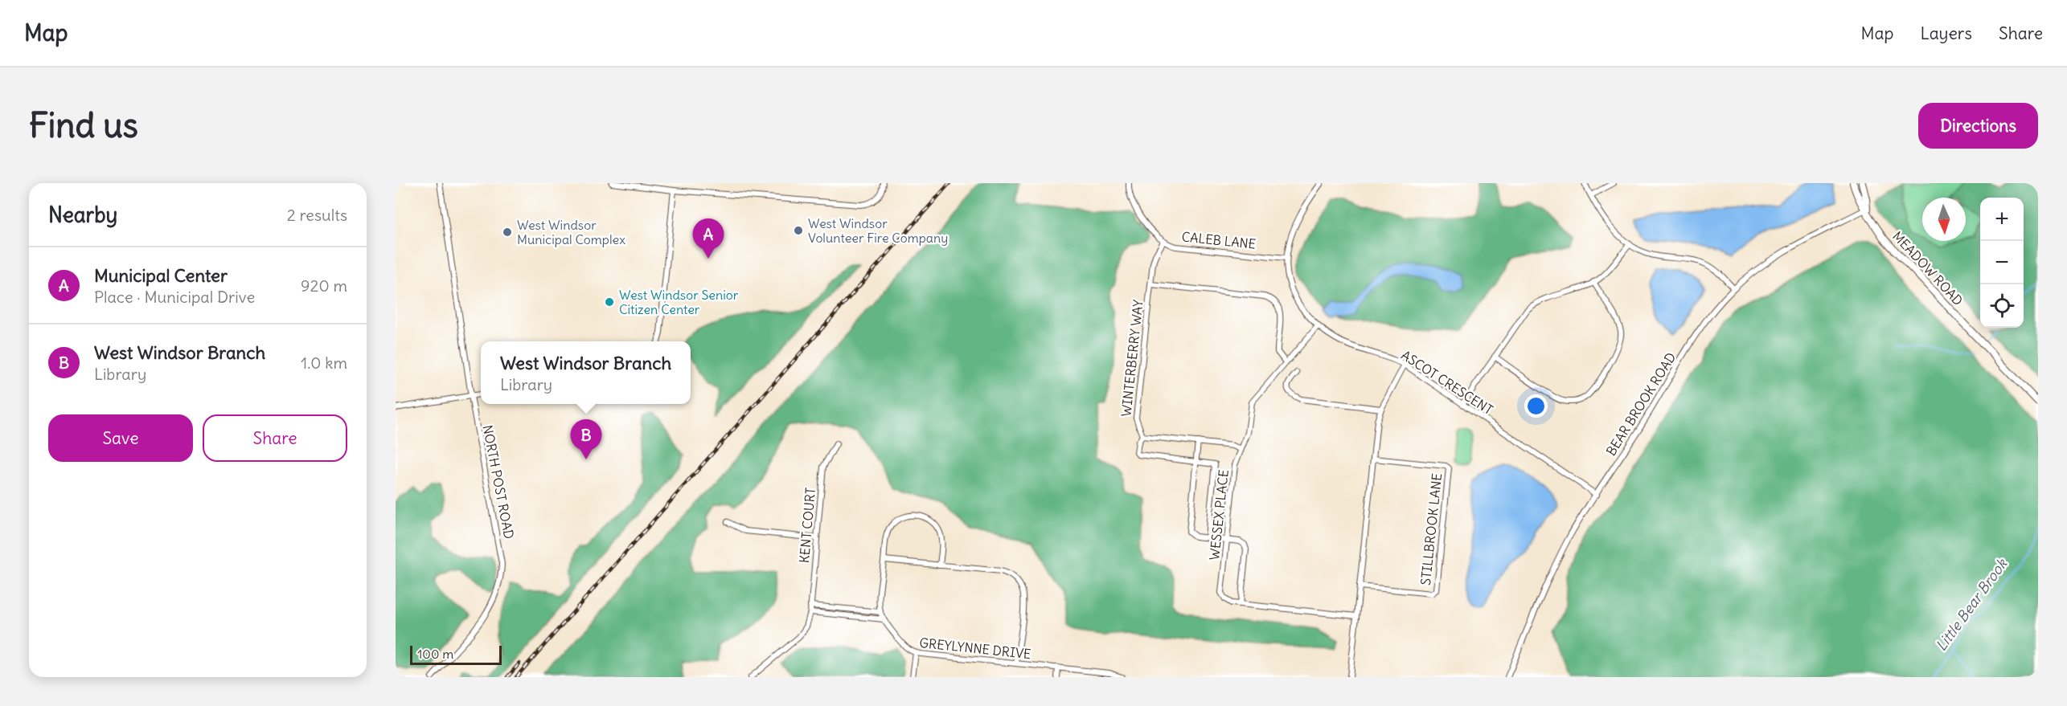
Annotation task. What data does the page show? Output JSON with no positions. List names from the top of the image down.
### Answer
{
  "streets": {
    "street": [
      "CALEB LANE",
      "MEADOW ROAD",
      "WINTERBERRY WAY",
      "ASCOT CRESCENT",
      "BEAR BROOK ROAD",
      "NORTH POST ROAD",
      "WESSEX PLACE",
      "KENT COURT",
      "STILLBROOK LANE",
      "GREYLYNNE DRIVE"
    ]
  },
  "crossings": [
    ["CALEB LANE", "WINTERBERRY WAY"],
    ["CALEB LANE", "ASCOT CRESCENT"],
    ["MEADOW ROAD", "BEAR BROOK ROAD"],
    ["ASCOT CRESCENT", "BEAR BROOK ROAD"],
    ["ASCOT CRESCENT", "WESSEX PLACE"]
  ],
  "water": ["Little Bear Brook"],
  "places": ["West Windsor Volunteer Fire Company", "West Windsor Municipal Complex", "West Windsor Senior Citizen Center"],
  "scale_bar": "100 m",
  "north": "bottom",
  "page": {
    "header": "Map",
    "nav": ["Map", "Layers", "Share"],
    "buttons": [
      "Directions",
      ["Save", "Share"]
    ],
    "title": "Find us",
    "heading": ["Nearby", "2 results"],
    "map_buttons": ["+", "−"],
    "pins": ["A", "B"],
    "list": [
      {
        "mark": "A",
        "name": "Municipal Center",
        "note": "Place · Municipal Drive",
        "value": "920 m"
      },
      {
        "mark": "B",
        "name": "West Windsor Branch",
        "note": "Library",
        "value": "1.0 km"
      }
    ],
    "popup": ["West Windsor Branch", "Library"],
    "scale": "100 m"
  }
}
